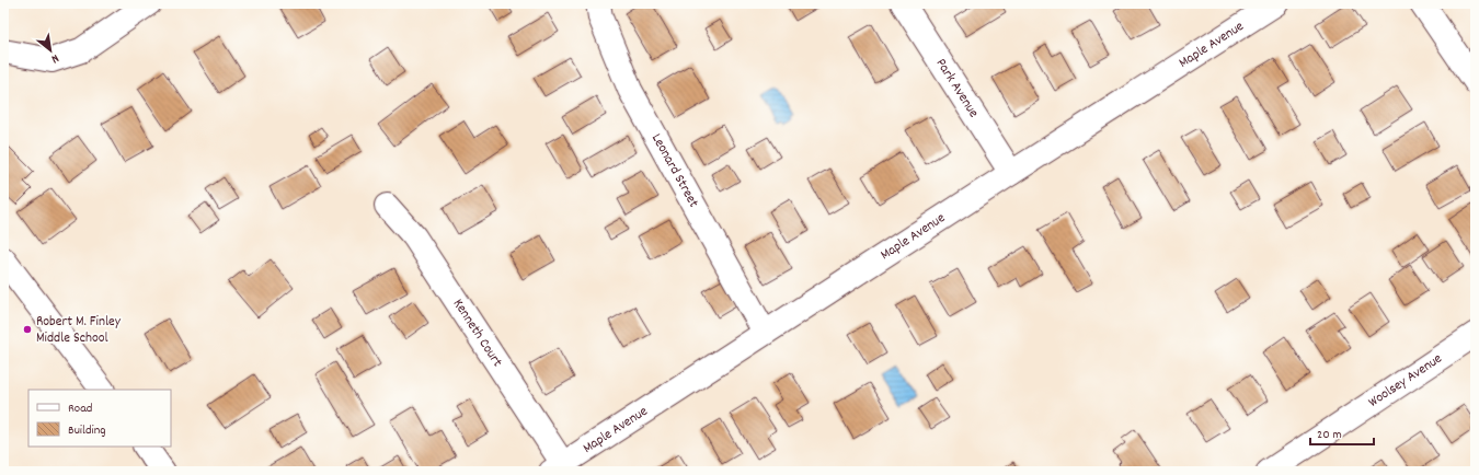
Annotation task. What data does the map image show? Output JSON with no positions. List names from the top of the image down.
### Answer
{
  "streets": {
    "street": [
      "Maple Avenue",
      "Park Avenue",
      "Leonard Street",
      "Kenneth Court",
      "Woolsey Avenue"
    ]
  },
  "crossings": [
    ["Maple Avenue", "Park Avenue"],
    ["Maple Avenue", "Leonard Street"],
    ["Maple Avenue", "Kenneth Court"]
  ],
  "places": ["Robert M. Finley Middle School"],
  "legend": ["Road", "Building"],
  "scale_bar": "20 m",
  "north": "bottom right"
}
